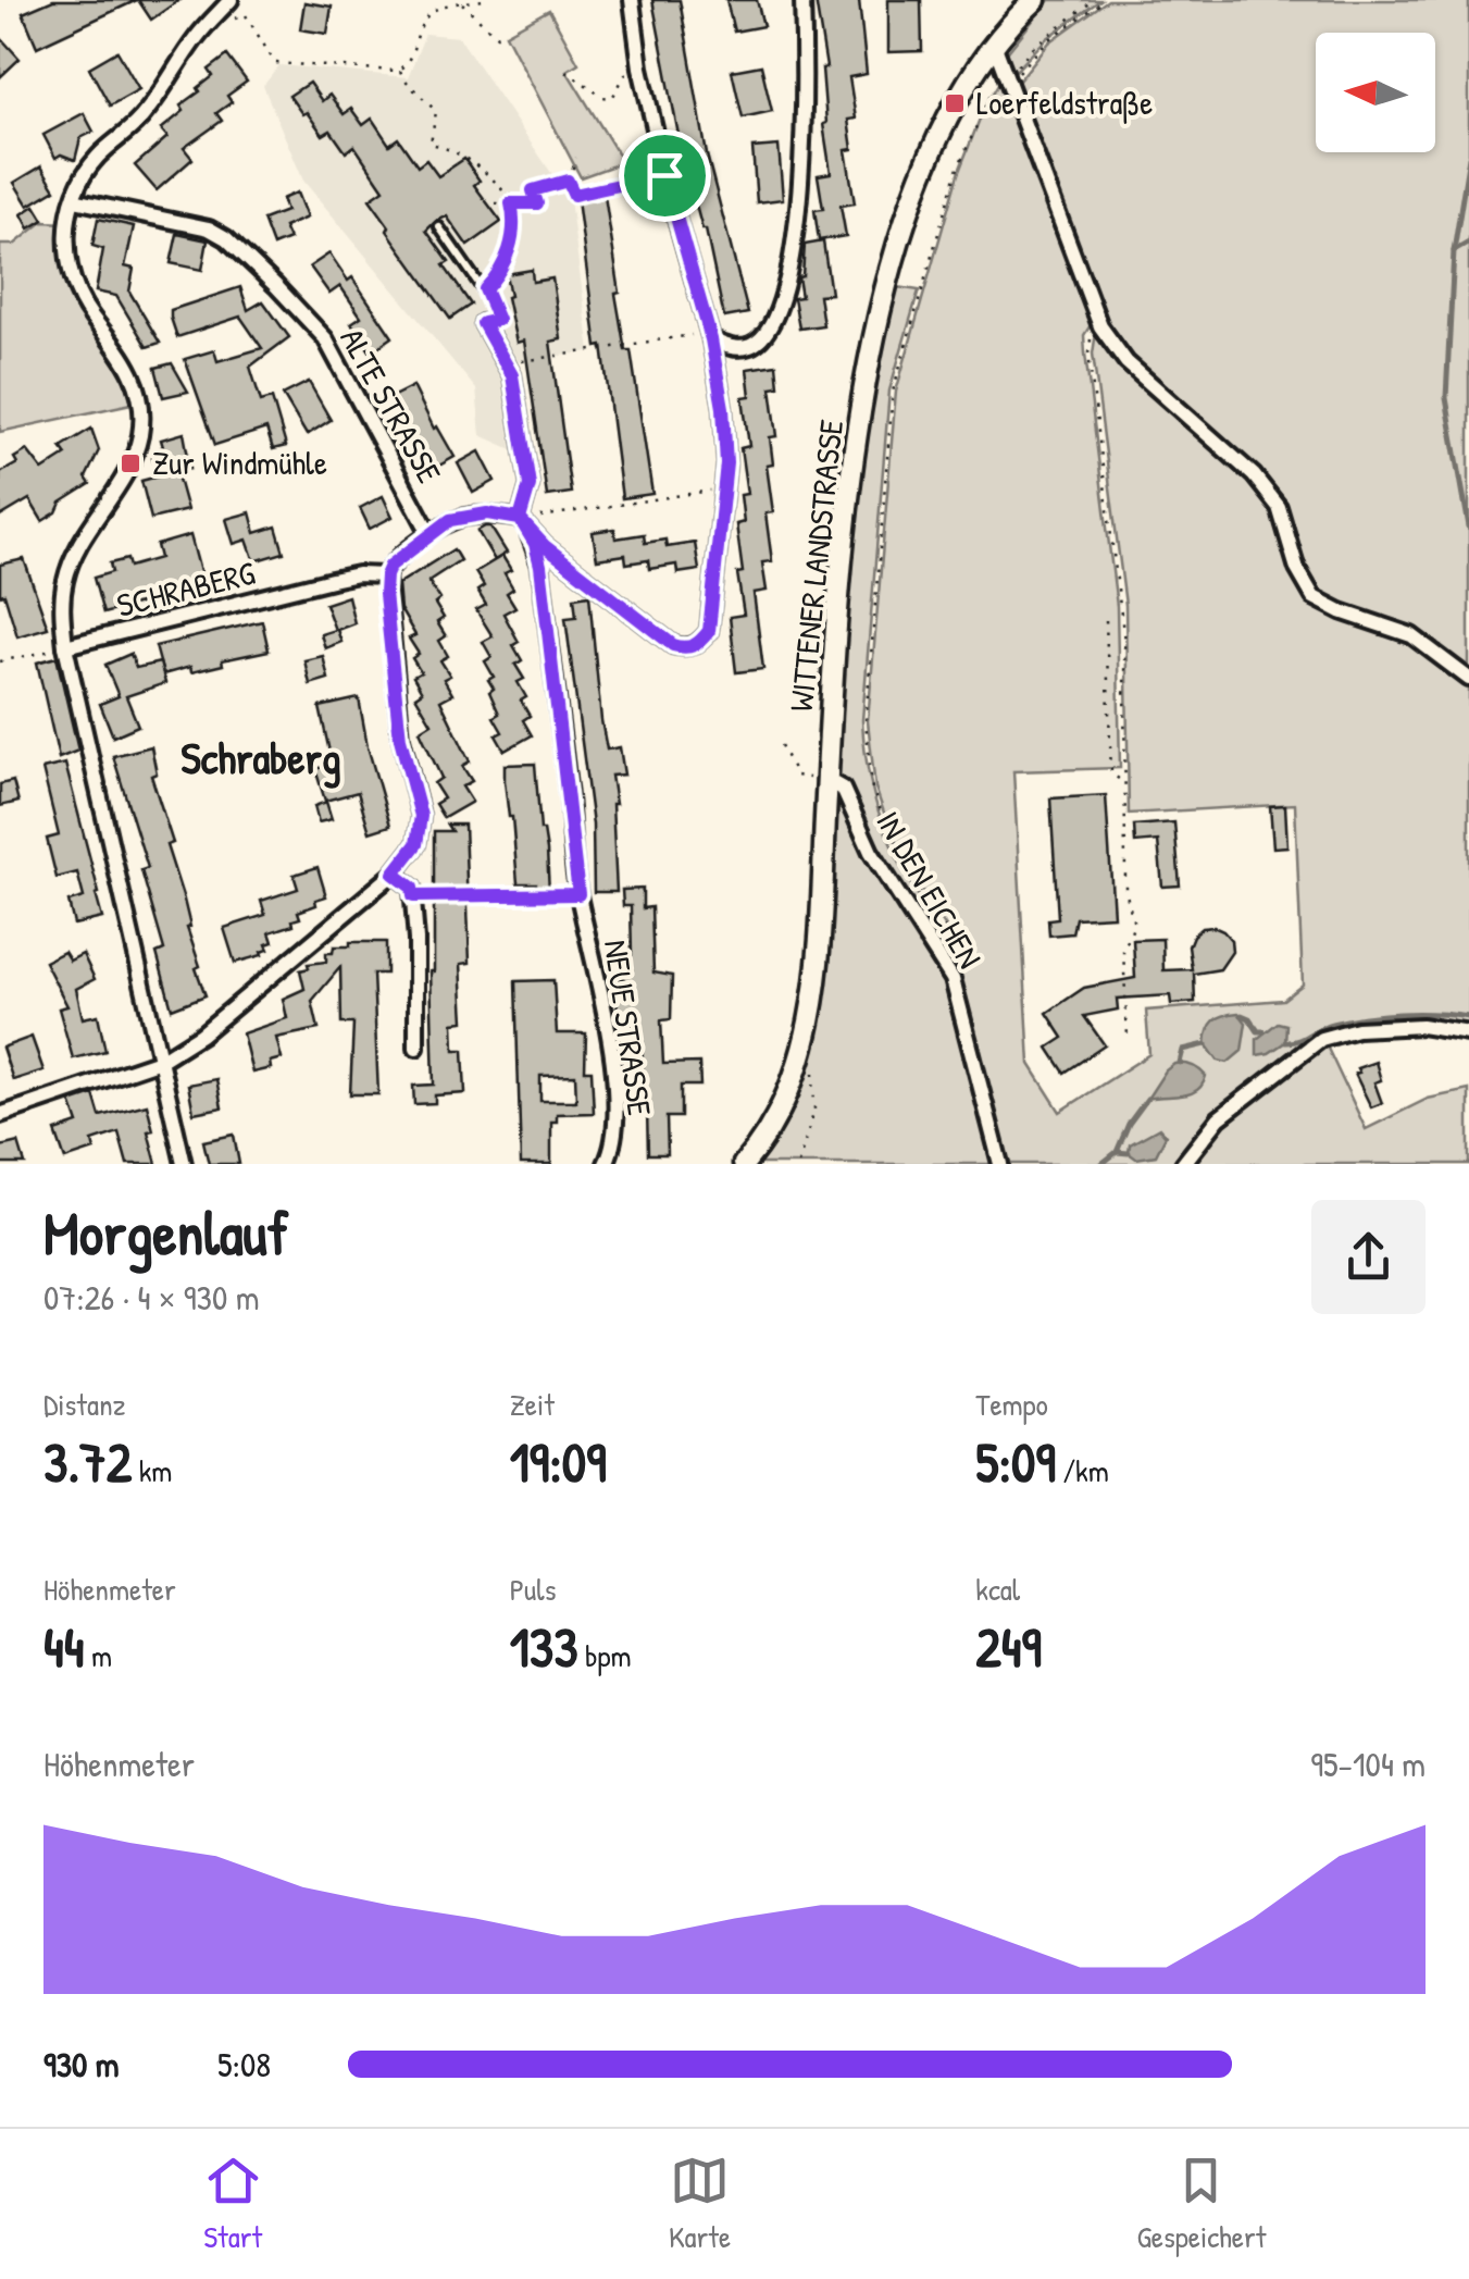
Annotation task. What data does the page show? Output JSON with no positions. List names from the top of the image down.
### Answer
{
  "streets": {
    "main road": ["WITTENER LANDSTRASSE"],
    "street": [
      "ALTE STRASSE",
      "SCHRABERG",
      "IN DEN EICHEN",
      "NEUE STRASSE"
    ]
  },
  "crossings": [
    ["ALTE STRASSE", "SCHRABERG"],
    ["WITTENER LANDSTRASSE", "IN DEN EICHEN"]
  ],
  "districts": ["Schraberg"],
  "places": {
    "transit": ["Loerfeldstraße", "Zur Windmühle"]
  },
  "north": "left",
  "page": {
    "heading": ["Morgenlauf", "07:26 · 4 × 930 m"],
    "stats": [
      ["Distanz", "3.72 km"],
      ["Zeit", "19:09"],
      ["Tempo", "5:09 /km"],
      ["Höhenmeter", "44 m"],
      ["Puls", "133 bpm"],
      ["kcal", "249"]
    ],
    "chart": ["Höhenmeter", "95–104 m"],
    "list": [
      {
        "name": "930 m",
        "note": "5:08"
      }
    ],
    "tabs": ["Start", "Karte", "Gespeichert"]
  }
}
